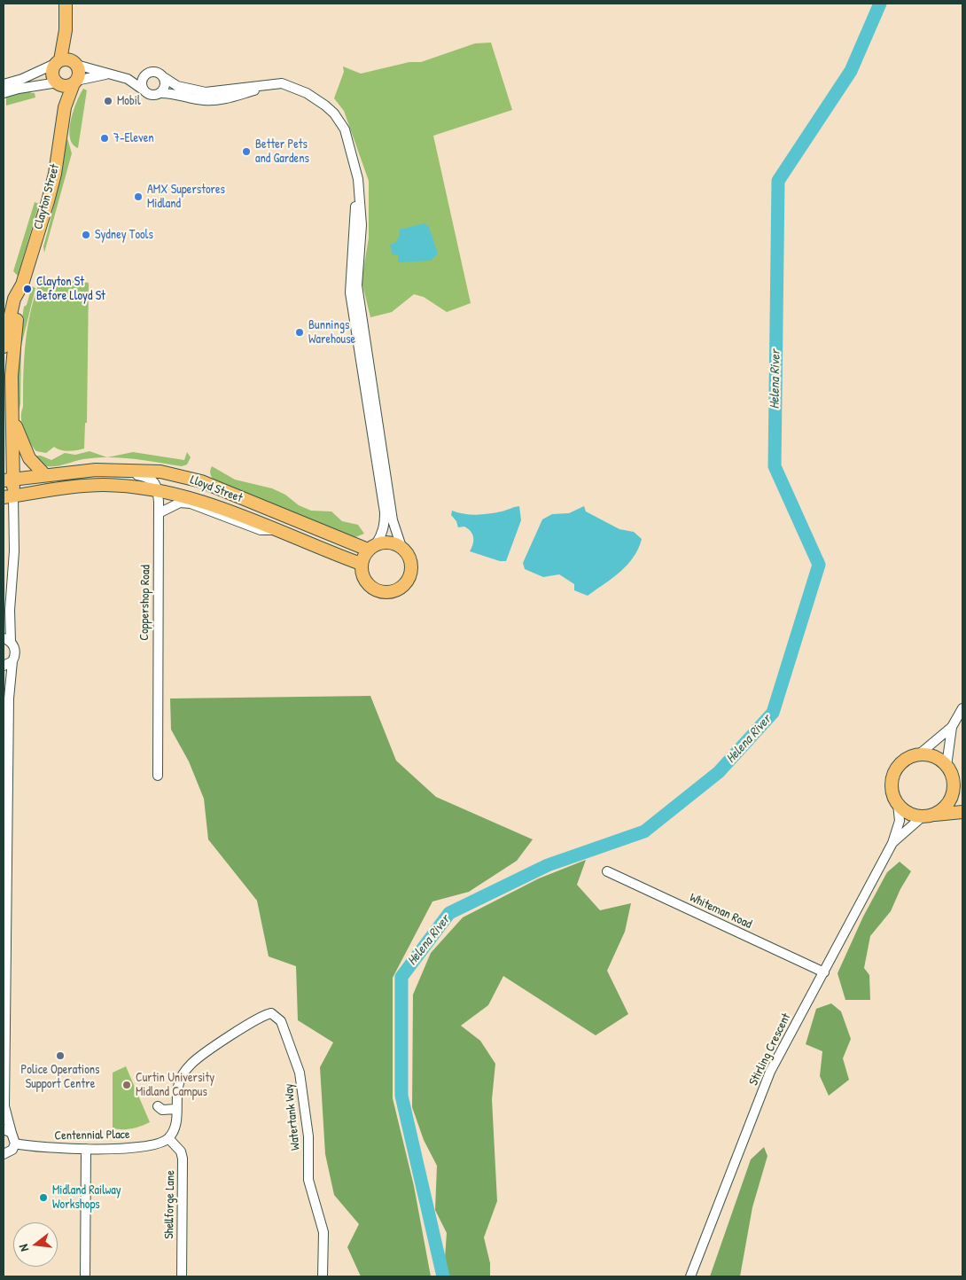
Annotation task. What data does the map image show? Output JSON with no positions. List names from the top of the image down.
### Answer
{
  "streets": {
    "main road": ["Clayton Street", "Lloyd Street"],
    "street": [
      "Coppershop Road",
      "Whiteman Road",
      "Stirling Crescent",
      "Watertank Way",
      "Centennial Place",
      "Shellforge Lane"
    ]
  },
  "crossings": [
    ["Clayton Street", "Lloyd Street"],
    ["Lloyd Street", "Coppershop Road"],
    ["Whiteman Road", "Stirling Crescent"],
    ["Centennial Place", "Shellforge Lane"]
  ],
  "water": ["Helena River"],
  "places": [
    "Mobil",
    "7-Eleven",
    "Better Pets and Gardens",
    "AMX Superstores Midland",
    "Sydney Tools",
    "Clayton St Before Lloyd St",
    "Bunnings Warehouse",
    "Police Operations Support Centre",
    "Curtin University Midland Campus",
    "Midland Railway Workshops"
  ],
  "north": "left"
}
